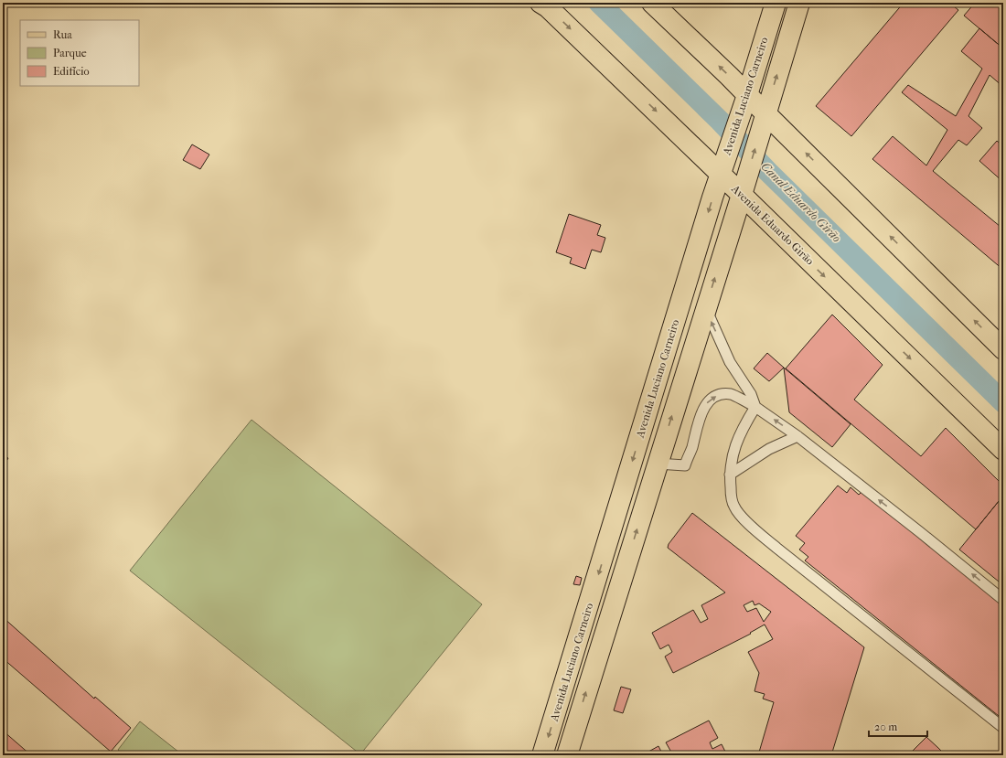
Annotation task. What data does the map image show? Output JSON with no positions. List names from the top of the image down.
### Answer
{
  "streets": {
    "main road": ["Avenida Luciano Carneiro", "Avenida Eduardo Girão"]
  },
  "crossings": [
    ["Avenida Luciano Carneiro", "Avenida Eduardo Girão"]
  ],
  "water": ["Canal Eduardo Girão"],
  "legend": ["Rua", "Parque", "Edifício"],
  "scale_bar": "20 m"
}
